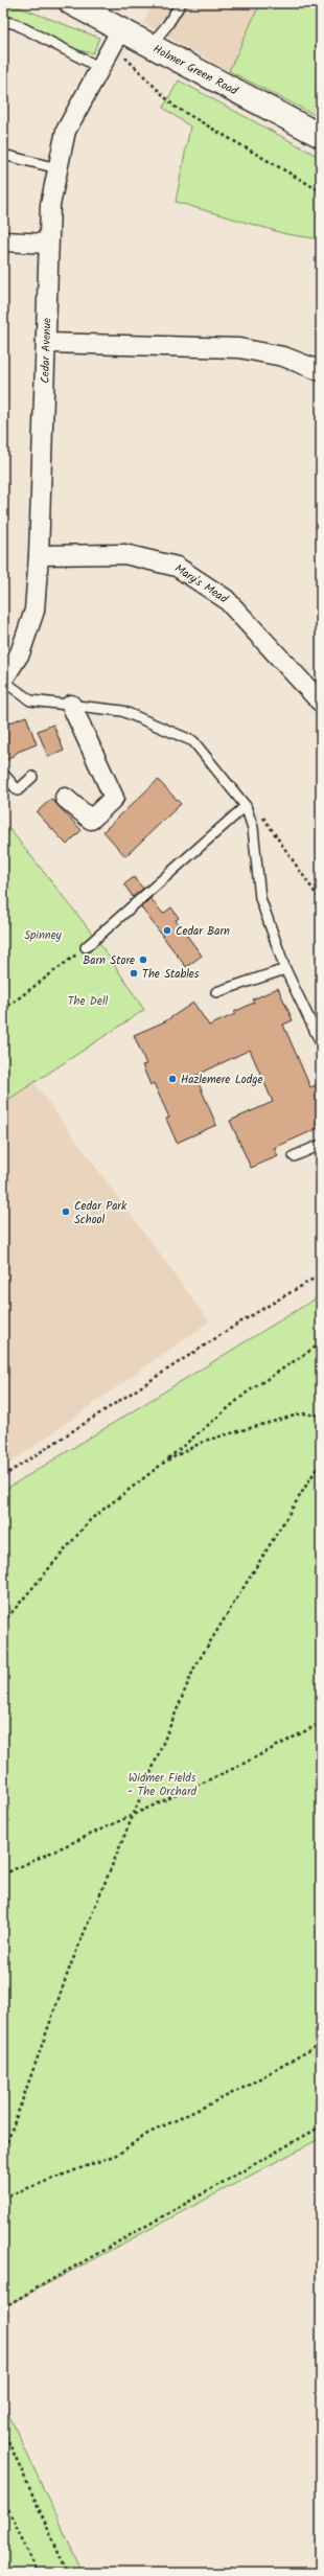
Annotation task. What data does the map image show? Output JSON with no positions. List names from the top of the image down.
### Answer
{
  "streets": {
    "street": ["Holmer Green Road", "Cedar Avenue", "Mary's Mead"]
  },
  "crossings": [
    ["Holmer Green Road", "Cedar Avenue"],
    ["Cedar Avenue", "Mary's Mead"]
  ],
  "parks": ["Spinney", "The Dell", "Widmer Fields - The Orchard"],
  "places": [
    "Cedar Barn",
    "Barn Store",
    "The Stables",
    "Hazlemere Lodge",
    "Cedar Park School"
  ]
}
